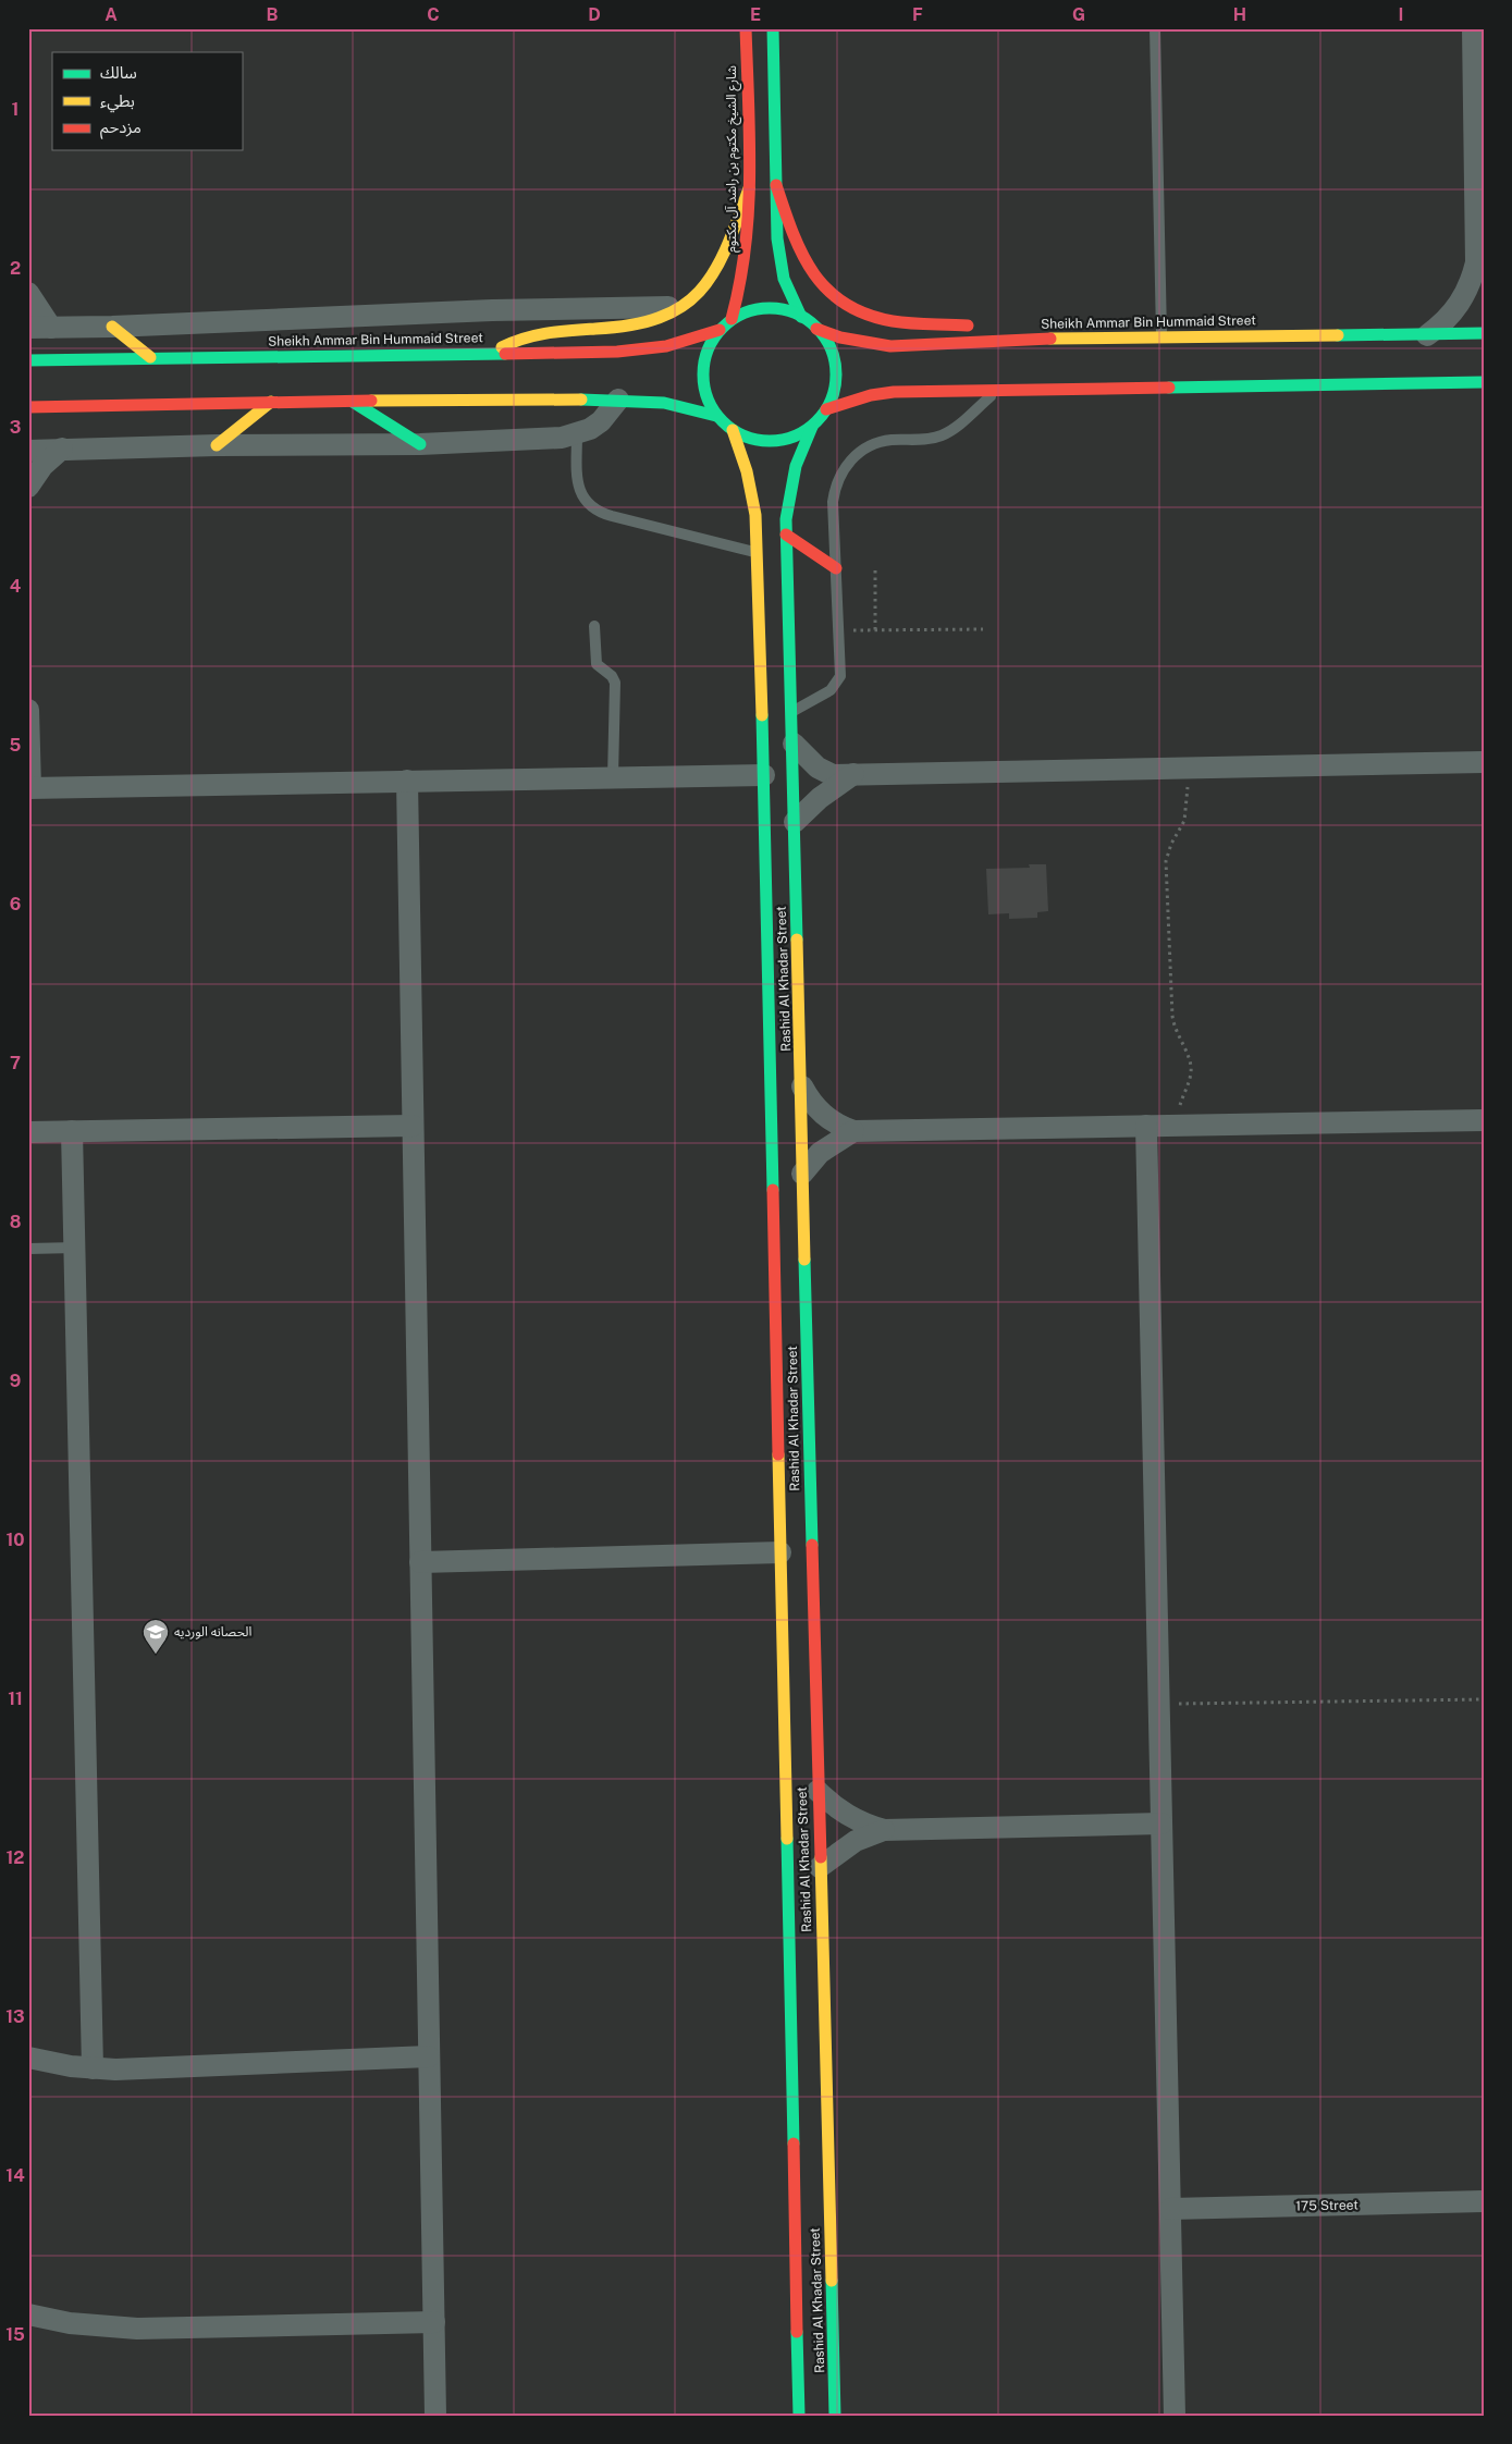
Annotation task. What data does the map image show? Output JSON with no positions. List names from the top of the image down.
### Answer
{
  "streets": {
    "street": [
      "شارع الشيخ مكتوم بن راشد آل مكتوم",
      "Sheikh Ammar Bin Hummaid Street",
      "Rashid Al Khadar Street",
      "175 Street"
    ]
  },
  "crossings": [
    ["شارع الشيخ مكتوم بن راشد آل مكتوم", "Sheikh Ammar Bin Hummaid Street"],
    ["شارع الشيخ مكتوم بن راشد آل مكتوم", "Rashid Al Khadar Street"],
    ["Sheikh Ammar Bin Hummaid Street", "Rashid Al Khadar Street"]
  ],
  "places": {
    "school or university": ["الحصانه الورديه"]
  },
  "legend": ["سالك", "بطيء", "مزدحم"],
  "grid": {
    "columns": [
      "A",
      "B",
      "C",
      "D",
      "E",
      "F",
      "G",
      "H",
      "I"
    ],
    "rows": [
      "1",
      "2",
      "3",
      "4",
      "5",
      "6",
      "7",
      "8",
      "9",
      "10",
      "11",
      "12",
      "13",
      "14",
      "15"
    ]
  }
}
